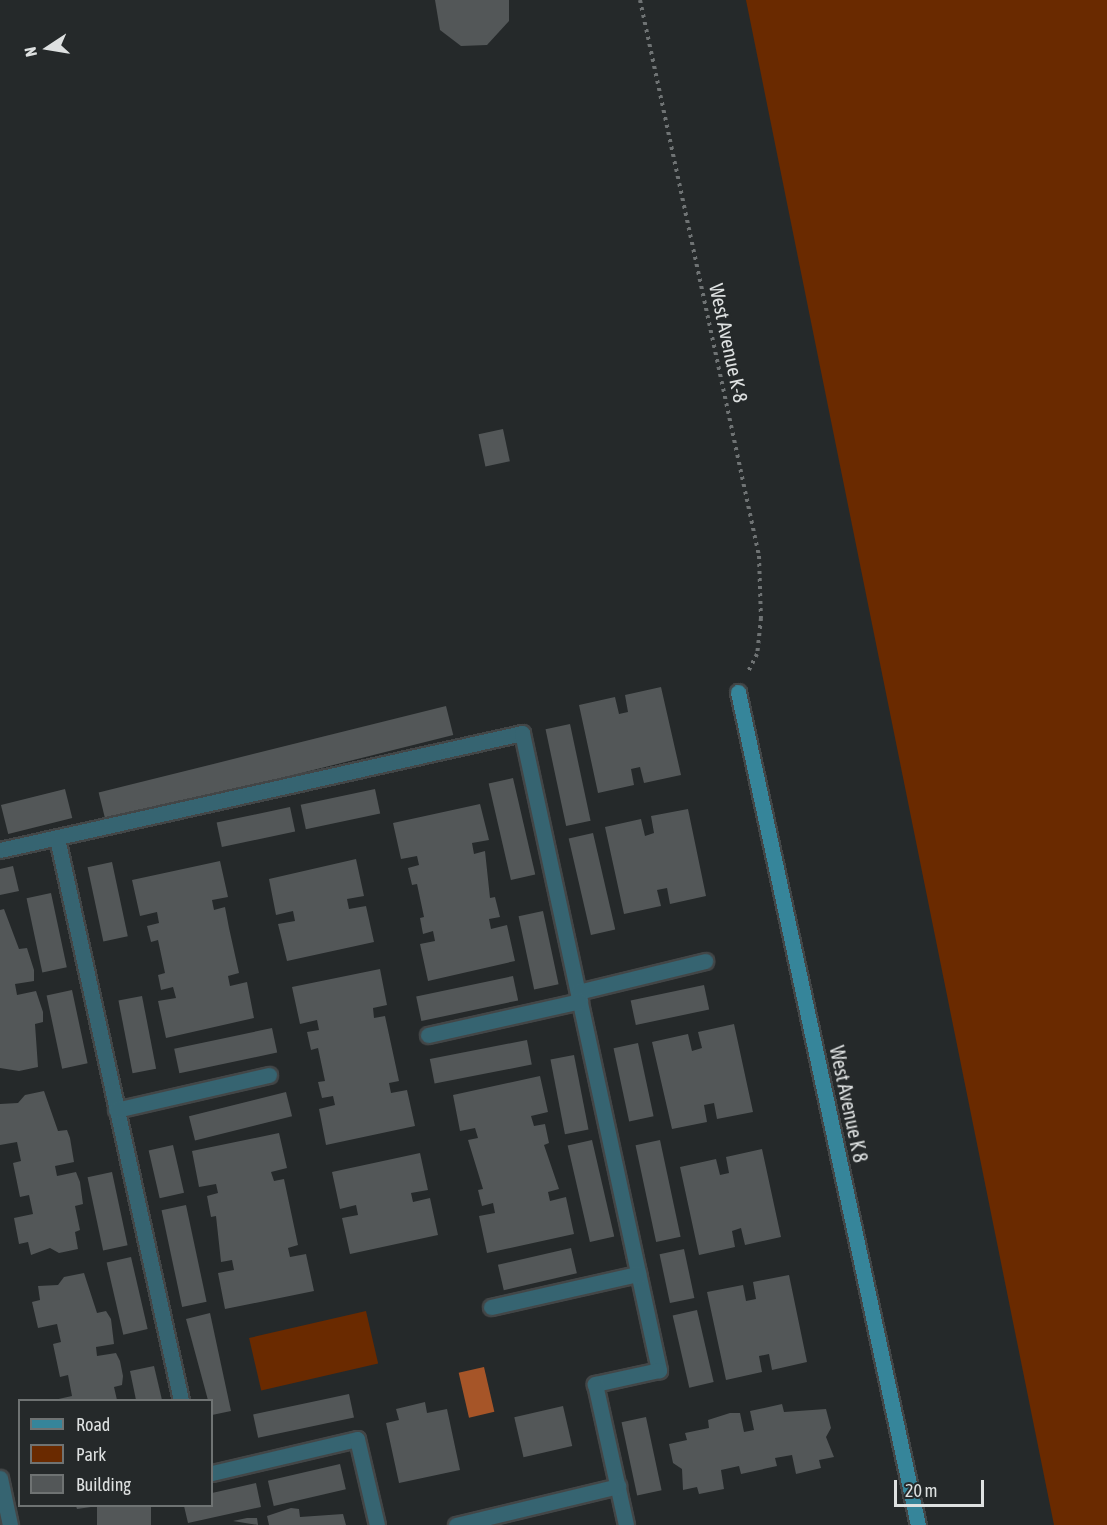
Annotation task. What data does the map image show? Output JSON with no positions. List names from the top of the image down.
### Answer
{
  "streets": {
    "street": ["West Avenue K 8"],
    "path": ["West Avenue K-8"]
  },
  "crossings": [
    ["West Avenue K-8", "West Avenue K 8"]
  ],
  "legend": ["Road", "Park", "Building"],
  "scale_bar": "20 m",
  "north": "left"
}
